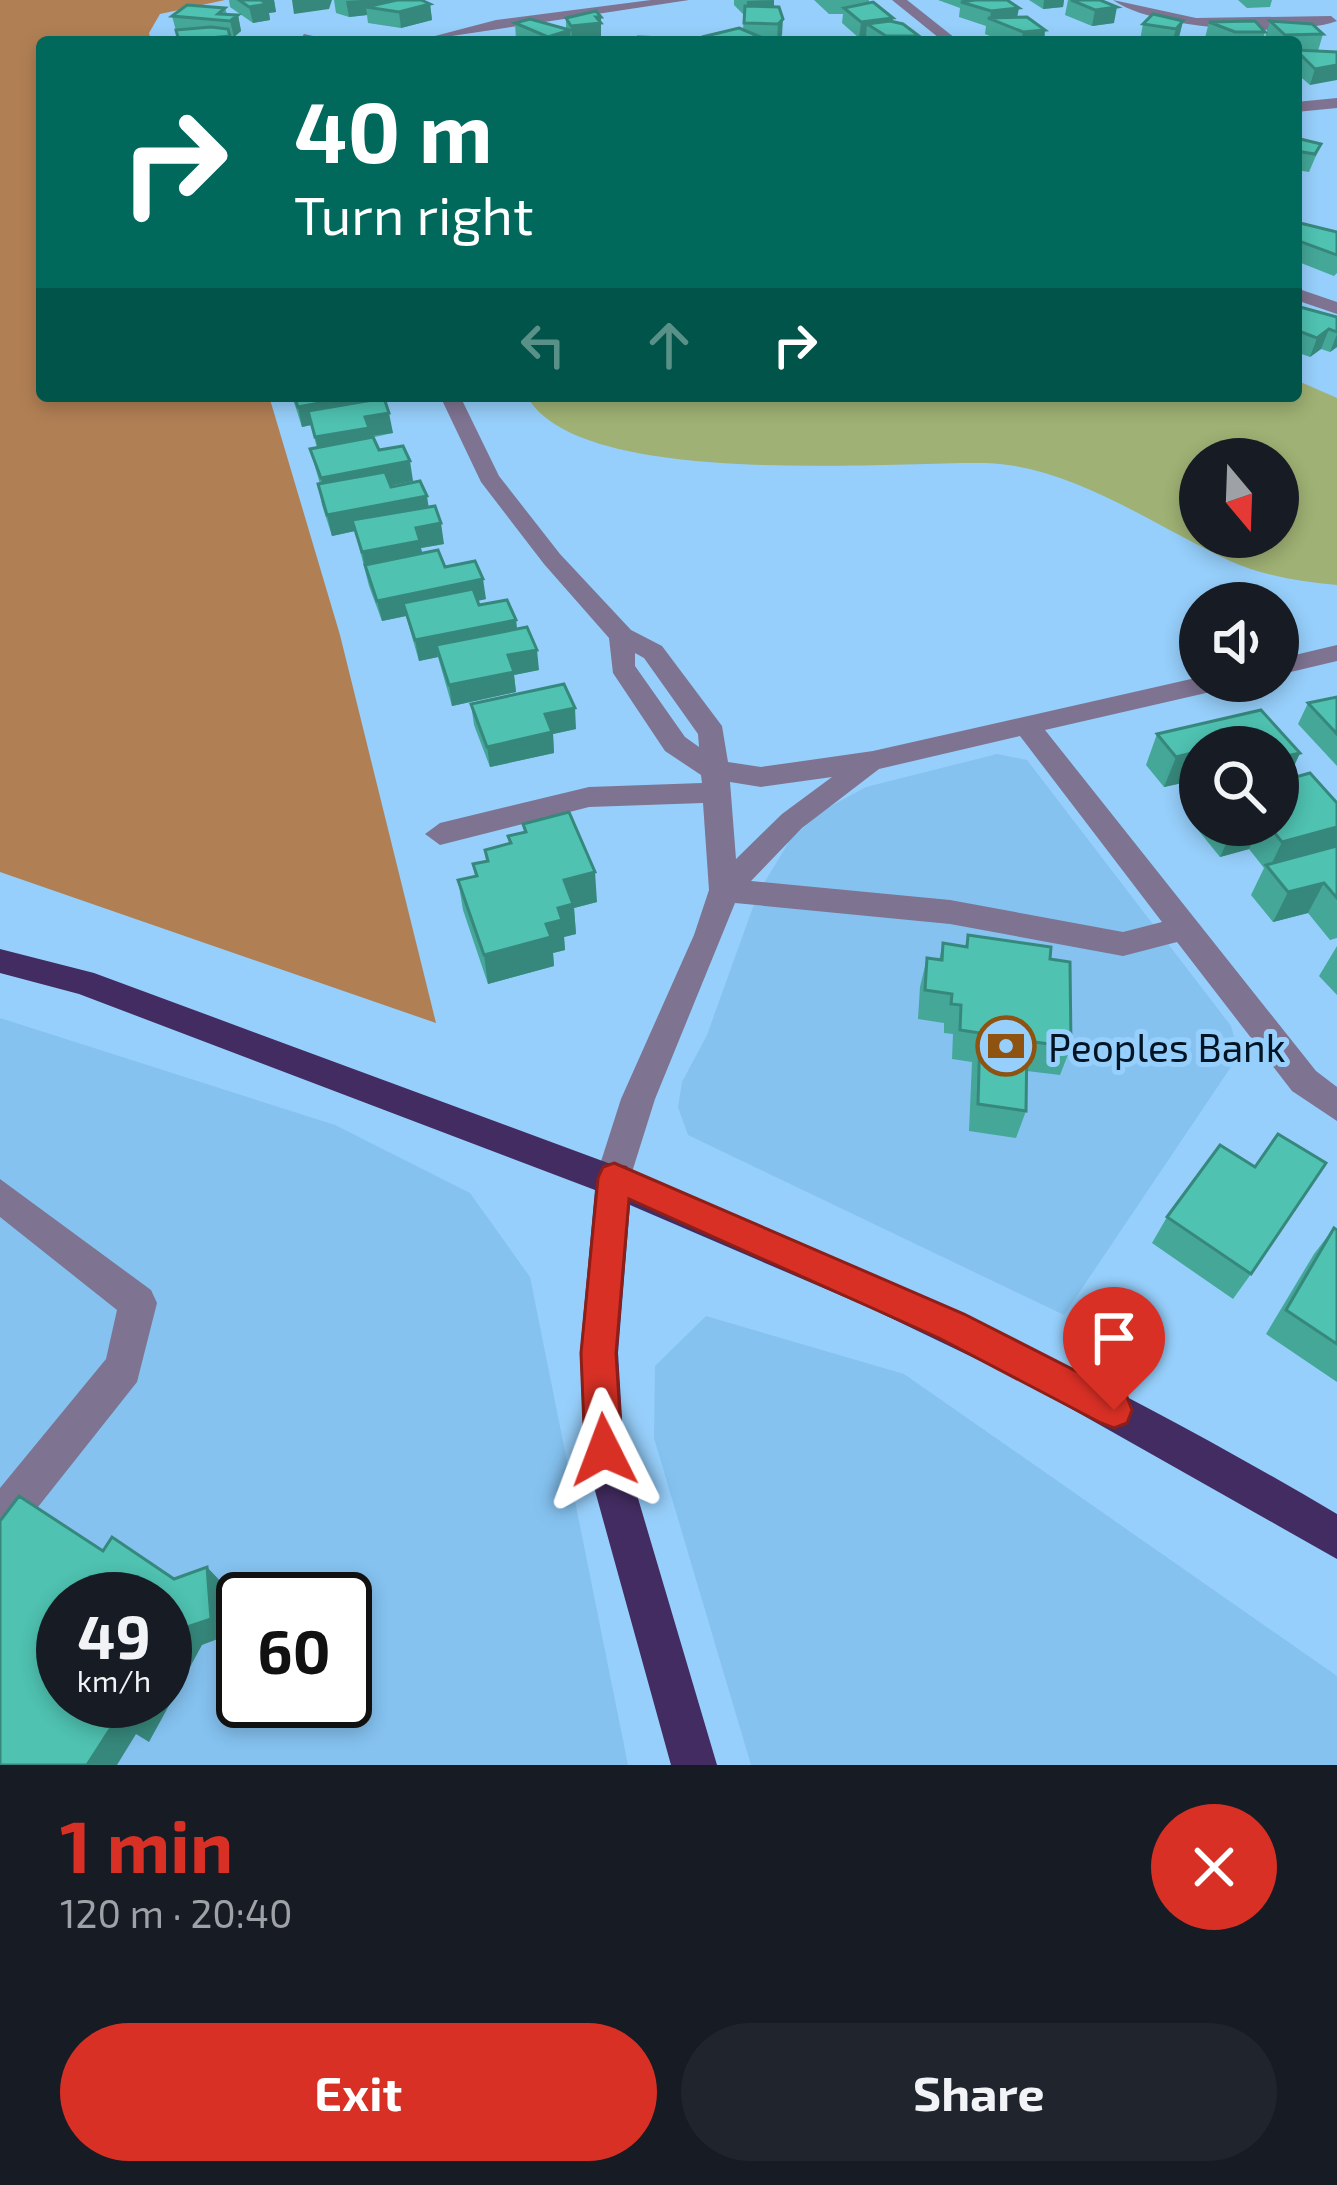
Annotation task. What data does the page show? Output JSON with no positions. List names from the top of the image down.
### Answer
{
  "places": {
    "bank": ["Peoples Bank"]
  },
  "north": "bottom",
  "page": {
    "turn": ["40 m", "Turn right"],
    "speed": "49 km/h",
    "limit": "60",
    "heading": ["1 min", "120 m · 20:40"],
    "buttons": ["Exit", "Share"]
  }
}
